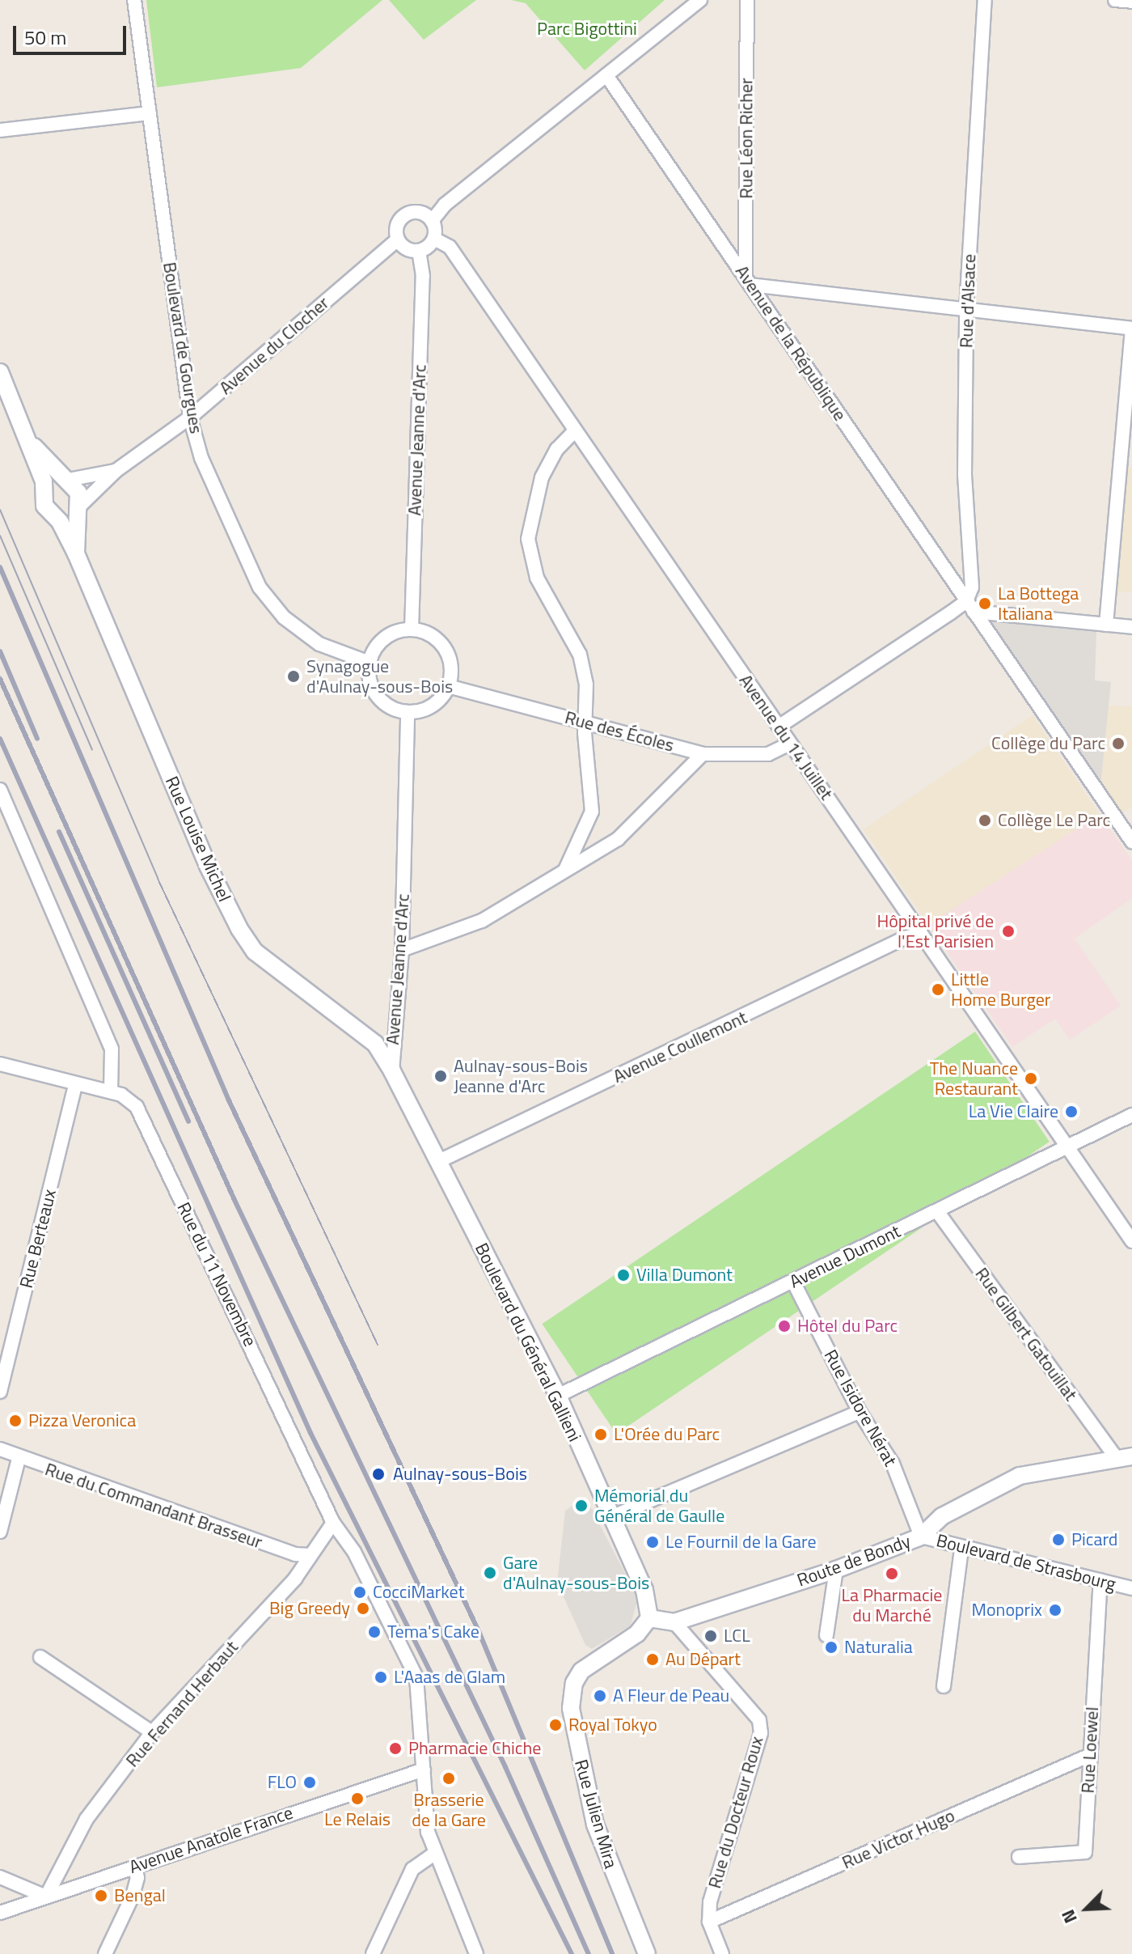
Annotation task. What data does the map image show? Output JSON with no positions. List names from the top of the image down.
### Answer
{
  "streets": {
    "street": [
      "Rue Léon Richer",
      "Rue d'Alsace",
      "Avenue de la République",
      "Avenue du Clocher",
      "Boulevard de Gourgues",
      "Avenue Jeanne d'Arc",
      "Rue des Écoles",
      "Avenue du 14 Juillet",
      "Rue Louise Michel",
      "Avenue Coullemont",
      "Rue Berteaux",
      "Avenue Dumont",
      "Rue du 11 Novembre",
      "Rue Gilbert Gatouillat",
      "Boulevard du Général Gallieni",
      "Rue Isidore Nérat",
      "Rue du Commandant Brasseur",
      "Route de Bondy",
      "Boulevard de Strasbourg",
      "Rue Fernand Herbaut",
      "Rue Loewel",
      "Rue du Docteur Roux",
      "Rue Julien Mira",
      "Rue Victor Hugo",
      "Avenue Anatole France"
    ]
  },
  "crossings": [
    ["Rue Léon Richer", "Avenue de la République"],
    ["Rue d'Alsace", "Avenue de la République"],
    ["Avenue du Clocher", "Boulevard de Gourgues"],
    ["Avenue du Clocher", "Avenue Jeanne d'Arc"],
    ["Avenue du Clocher", "Avenue du 14 Juillet"],
    ["Avenue du Clocher", "Rue Louise Michel"],
    ["Boulevard de Gourgues", "Avenue Jeanne d'Arc"],
    ["Boulevard de Gourgues", "Rue des Écoles"],
    ["Avenue Jeanne d'Arc", "Rue des Écoles"],
    ["Avenue Jeanne d'Arc", "Avenue du 14 Juillet"],
    ["Avenue Jeanne d'Arc", "Rue Louise Michel"],
    ["Avenue Jeanne d'Arc", "Boulevard du Général Gallieni"],
    ["Rue des Écoles", "Avenue du 14 Juillet"],
    ["Avenue du 14 Juillet", "Avenue Coullemont"],
    ["Avenue du 14 Juillet", "Avenue Dumont"],
    ["Rue Louise Michel", "Boulevard du Général Gallieni"],
    ["Avenue Coullemont", "Boulevard du Général Gallieni"],
    ["Avenue Dumont", "Rue Gilbert Gatouillat"],
    ["Avenue Dumont", "Boulevard du Général Gallieni"],
    ["Avenue Dumont", "Rue Isidore Nérat"],
    ["Rue du 11 Novembre", "Rue Fernand Herbaut"],
    ["Rue du 11 Novembre", "Avenue Anatole France"],
    ["Rue Gilbert Gatouillat", "Route de Bondy"],
    ["Boulevard du Général Gallieni", "Route de Bondy"],
    ["Boulevard du Général Gallieni", "Rue Julien Mira"],
    ["Rue Isidore Nérat", "Route de Bondy"],
    ["Rue Isidore Nérat", "Boulevard de Strasbourg"],
    ["Rue du Commandant Brasseur", "Rue Fernand Herbaut"],
    ["Route de Bondy", "Boulevard de Strasbourg"],
    ["Route de Bondy", "Rue du Docteur Roux"],
    ["Route de Bondy", "Rue Julien Mira"],
    ["Boulevard de Strasbourg", "Rue Loewel"],
    ["Rue Fernand Herbaut", "Avenue Anatole France"],
    ["Rue Loewel", "Rue Victor Hugo"],
    ["Rue du Docteur Roux", "Rue Victor Hugo"]
  ],
  "parks": ["Parc Bigottini"],
  "places": [
    "La Bottega Italiana",
    "Synagogue d'Aulnay-sous-Bois",
    "Collège du Parc",
    "Collège Le Parc",
    "Hôpital privé de l'Est Parisien",
    "Little Home Burger",
    "Aulnay-sous-Bois Jeanne d'Arc",
    "The Nuance Restaurant",
    "La Vie Claire",
    "Villa Dumont",
    "Hôtel du Parc",
    "Pizza Veronica",
    "L'Orée du Parc",
    "Aulnay-sous-Bois",
    "Mémorial du Général de Gaulle",
    "Picard",
    "Le Fournil de la Gare",
    "Gare d'Aulnay-sous-Bois",
    "La Pharmacie du Marché",
    "CocciMarket",
    "Big Greedy",
    "Monoprix",
    "Tema's Cake",
    "LCL",
    "Naturalia",
    "Au Départ",
    "L'Aaas de Glam",
    "A Fleur de Peau",
    "Royal Tokyo",
    "Pharmacie Chiche",
    "Brasserie de la Gare",
    "FLO",
    "Le Relais",
    "Bengal"
  ],
  "scale_bar": "50 m",
  "north": "bottom left"
}
